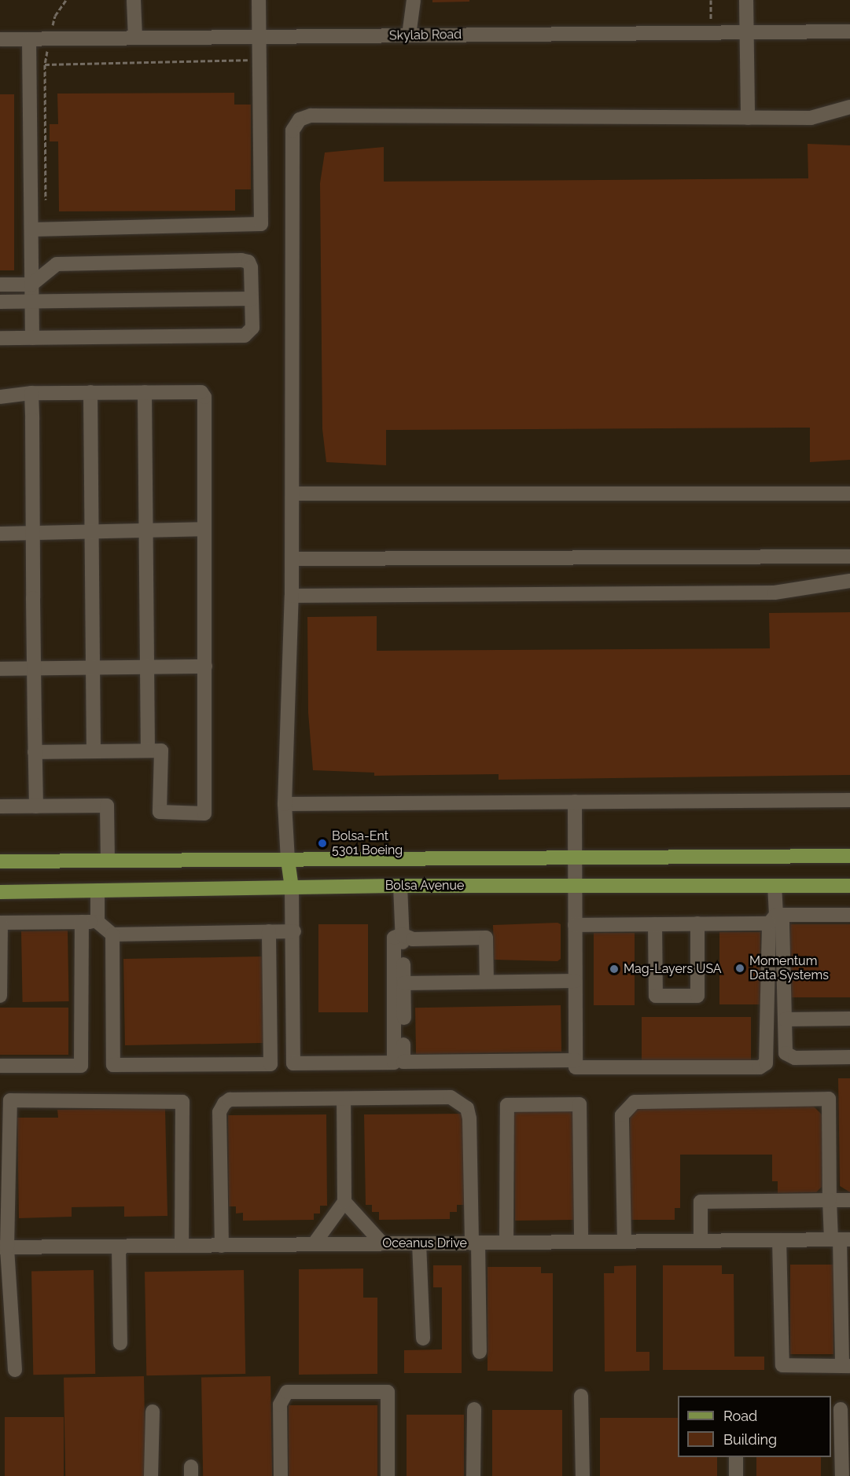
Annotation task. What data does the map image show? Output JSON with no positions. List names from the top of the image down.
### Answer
{
  "streets": {
    "main road": ["Bolsa Avenue"],
    "street": ["Skylab Road", "Oceanus Drive"]
  },
  "places": ["Bolsa-Ent 5301 Boeing", "Momentum Data Systems", "Mag-Layers USA"],
  "legend": ["Road", "Building"]
}
